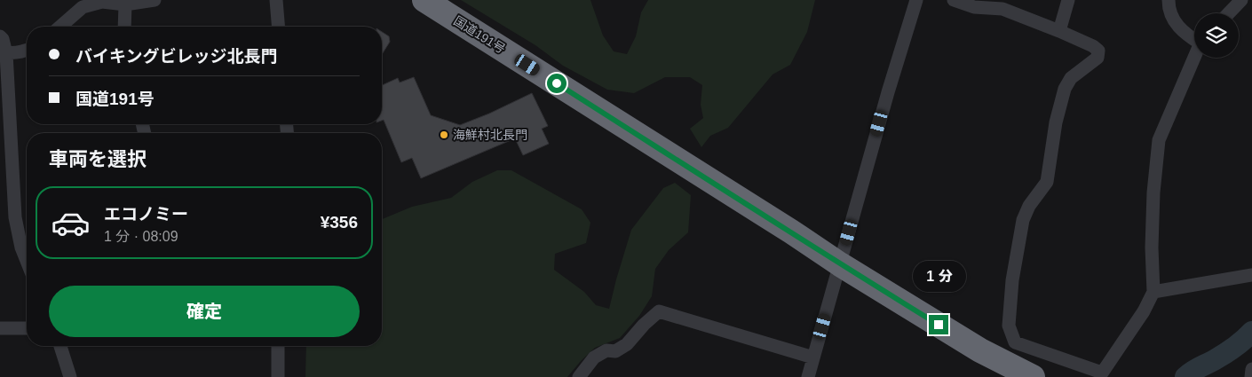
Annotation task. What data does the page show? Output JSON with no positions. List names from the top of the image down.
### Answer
{
  "streets": {
    "highway": ["国道191号"]
  },
  "places": ["海鮮村北長門"],
  "page": {
    "banner": ["バイキングビレッジ北長門", "国道191号"],
    "heading": "車両を選択",
    "list": [
      {
        "name": "エコノミー",
        "note": "1 分 · 08:09",
        "value": "¥356"
      }
    ],
    "bubble": "1 分",
    "buttons": "確定"
  }
}
